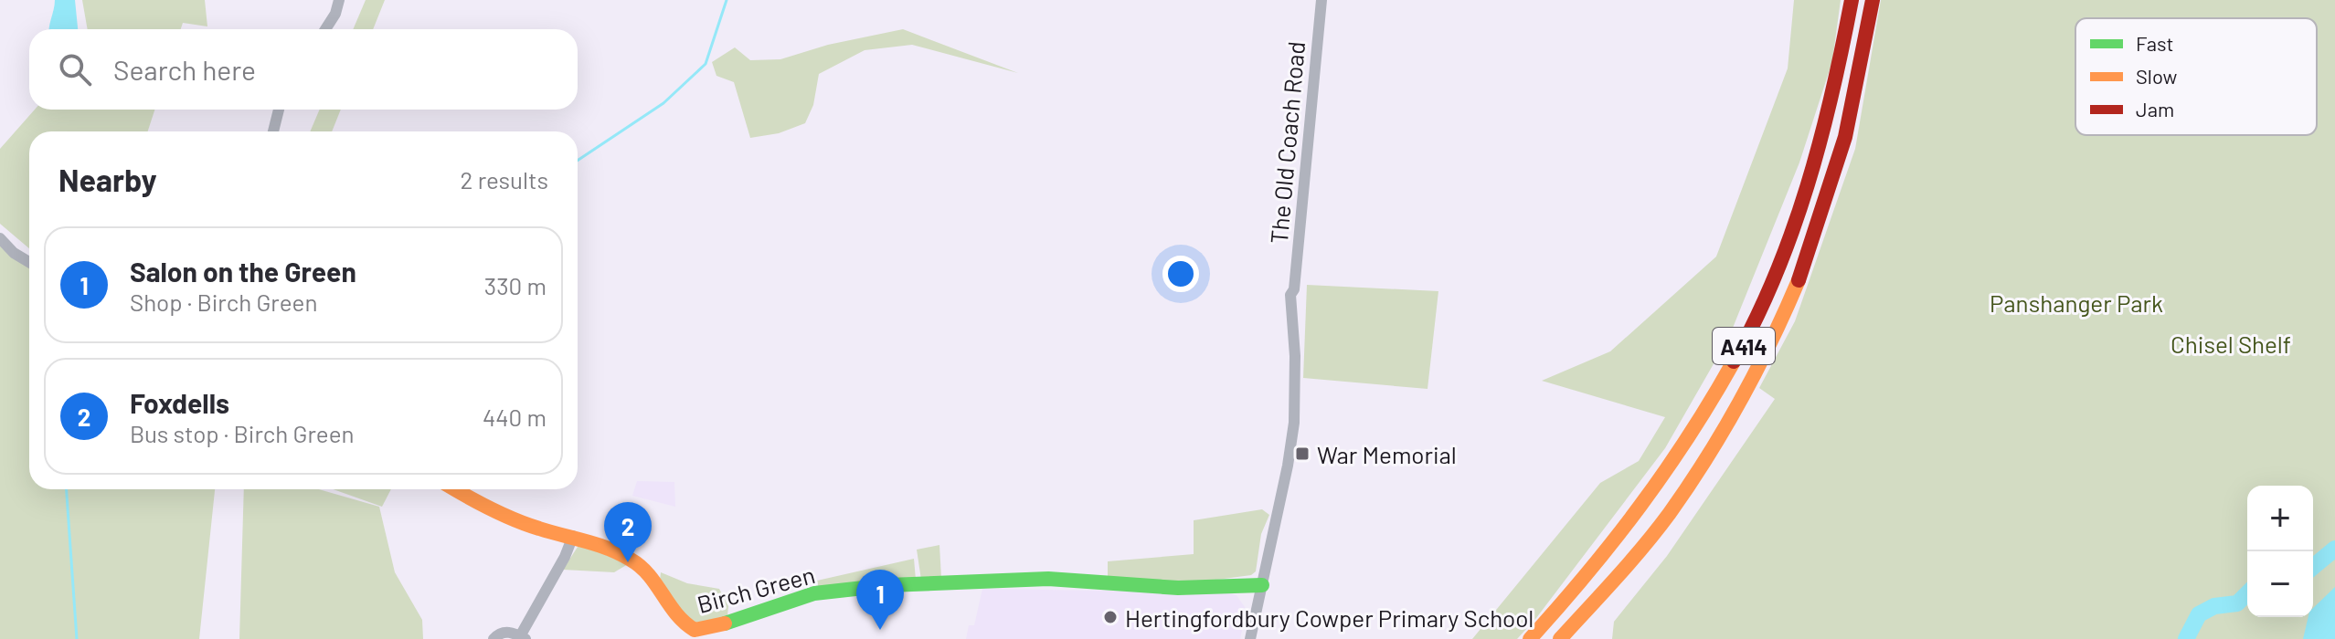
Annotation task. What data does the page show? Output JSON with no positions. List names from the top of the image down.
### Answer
{
  "streets": {
    "main road": ["A414", "Birch Green"],
    "street": ["The Old Coach Road"]
  },
  "crossings": [
    ["The Old Coach Road", "Birch Green"]
  ],
  "parks": ["Panshanger Park", "Chisel Shelf"],
  "places": {
    "transit": ["War Memorial"],
    "other": ["Hertingfordbury Cowper Primary School"]
  },
  "legend": ["Fast", "Slow", "Jam"],
  "page": {
    "search": "Search here",
    "heading": ["Nearby", "2 results"],
    "list": [
      {
        "mark": "1",
        "name": "Salon on the Green",
        "note": "Shop · Birch Green",
        "value": "330 m"
      },
      {
        "mark": "2",
        "name": "Foxdells",
        "note": "Bus stop · Birch Green",
        "value": "440 m"
      }
    ],
    "map_buttons": ["+", "−"],
    "pins": ["2", "1"]
  }
}
